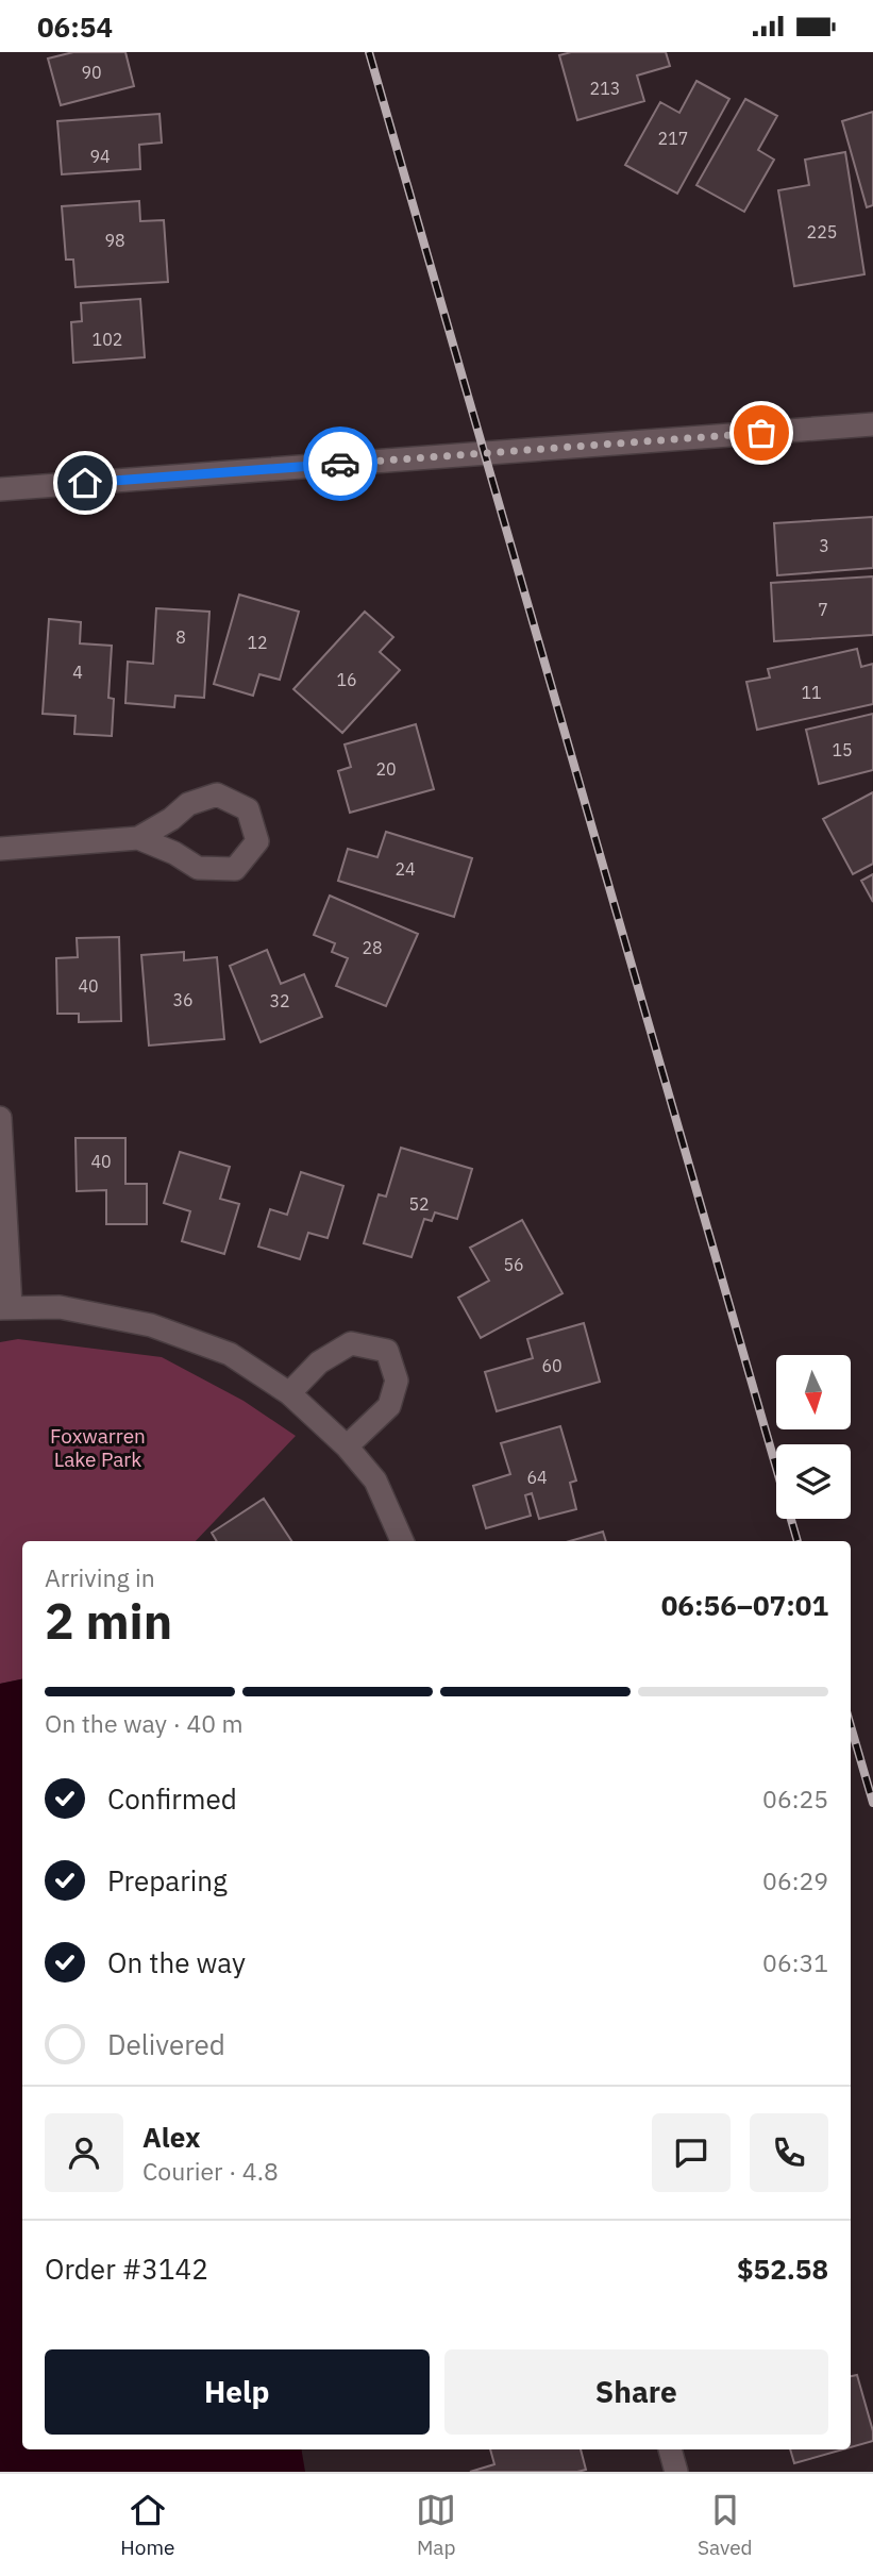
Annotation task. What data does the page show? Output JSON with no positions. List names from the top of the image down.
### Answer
{
  "parks": ["Foxwarren Lake Park"],
  "house_numbers": [
    "90",
    "213",
    "217",
    "94",
    "225",
    "98",
    "102",
    "3",
    "7",
    "8",
    "12",
    "4",
    "16",
    "11",
    "15",
    "20",
    "24",
    "28",
    "40",
    "36",
    "32",
    "40",
    "52",
    "56",
    "60",
    "64"
  ],
  "north": "bottom",
  "page": {
    "status": "06:54",
    "heading": ["2 min", "Arriving in", "06:56–07:01"],
    "panel": [
      "Alex",
      "Courier · 4.8",
      "Order #3142",
      "$52.58"
    ],
    "bar": "On the way · 40 m",
    "list": [
      ["Confirmed", "06:25"],
      ["Preparing", "06:29"],
      ["On the way", "06:31"],
      "Delivered"
    ],
    "buttons": ["Help", "Share"],
    "tabs": ["Home", "Map", "Saved"]
  }
}
